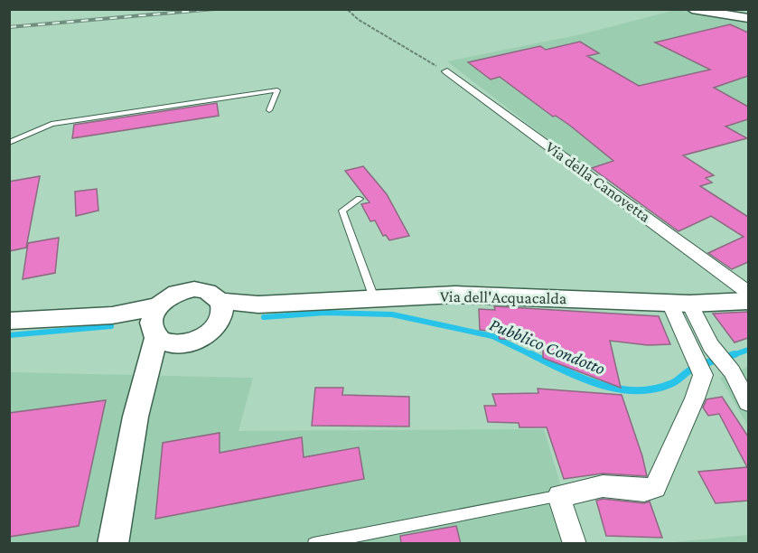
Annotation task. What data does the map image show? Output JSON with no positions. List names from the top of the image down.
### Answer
{
  "streets": {
    "street": ["Via della Canovetta", "Via dell'Acquacalda"]
  },
  "water": ["Pubblico Condotto"]
}
